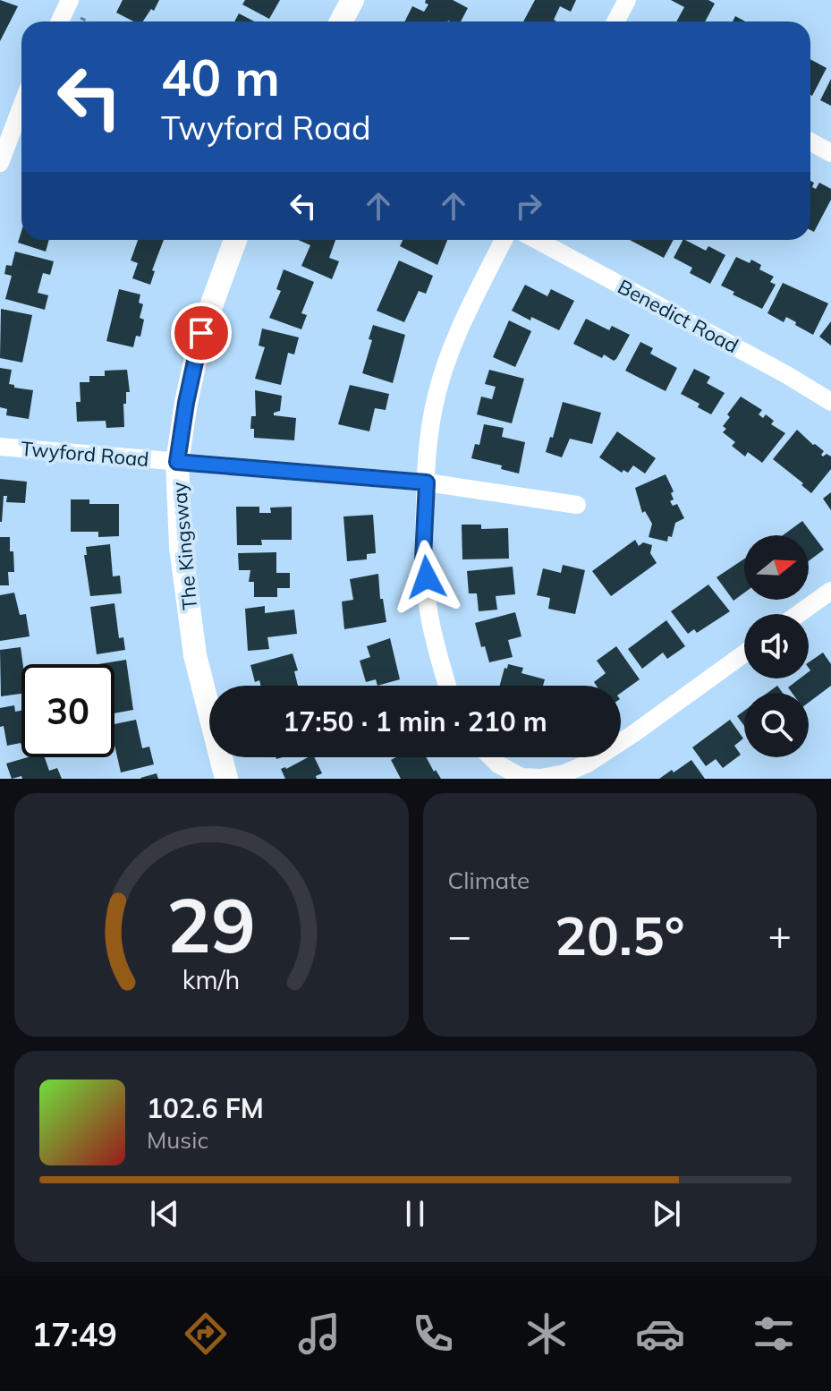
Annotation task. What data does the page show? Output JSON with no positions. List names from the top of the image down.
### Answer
{
  "streets": {
    "street": ["Benedict Road", "Twyford Road", "The Kingsway"]
  },
  "crossings": [
    ["Twyford Road", "The Kingsway"]
  ],
  "north": "right",
  "page": {
    "turn": ["40 m", "Twyford Road"],
    "limit": "30",
    "trip": "17:50 · 1 min · 210 m",
    "tile": "Climate",
    "heat": ["−", "20.5°", "+"],
    "song": ["102.6 FM", "Music"],
    "tabs": "17:49",
    "gauge": ["29", "km/h"]
  }
}
